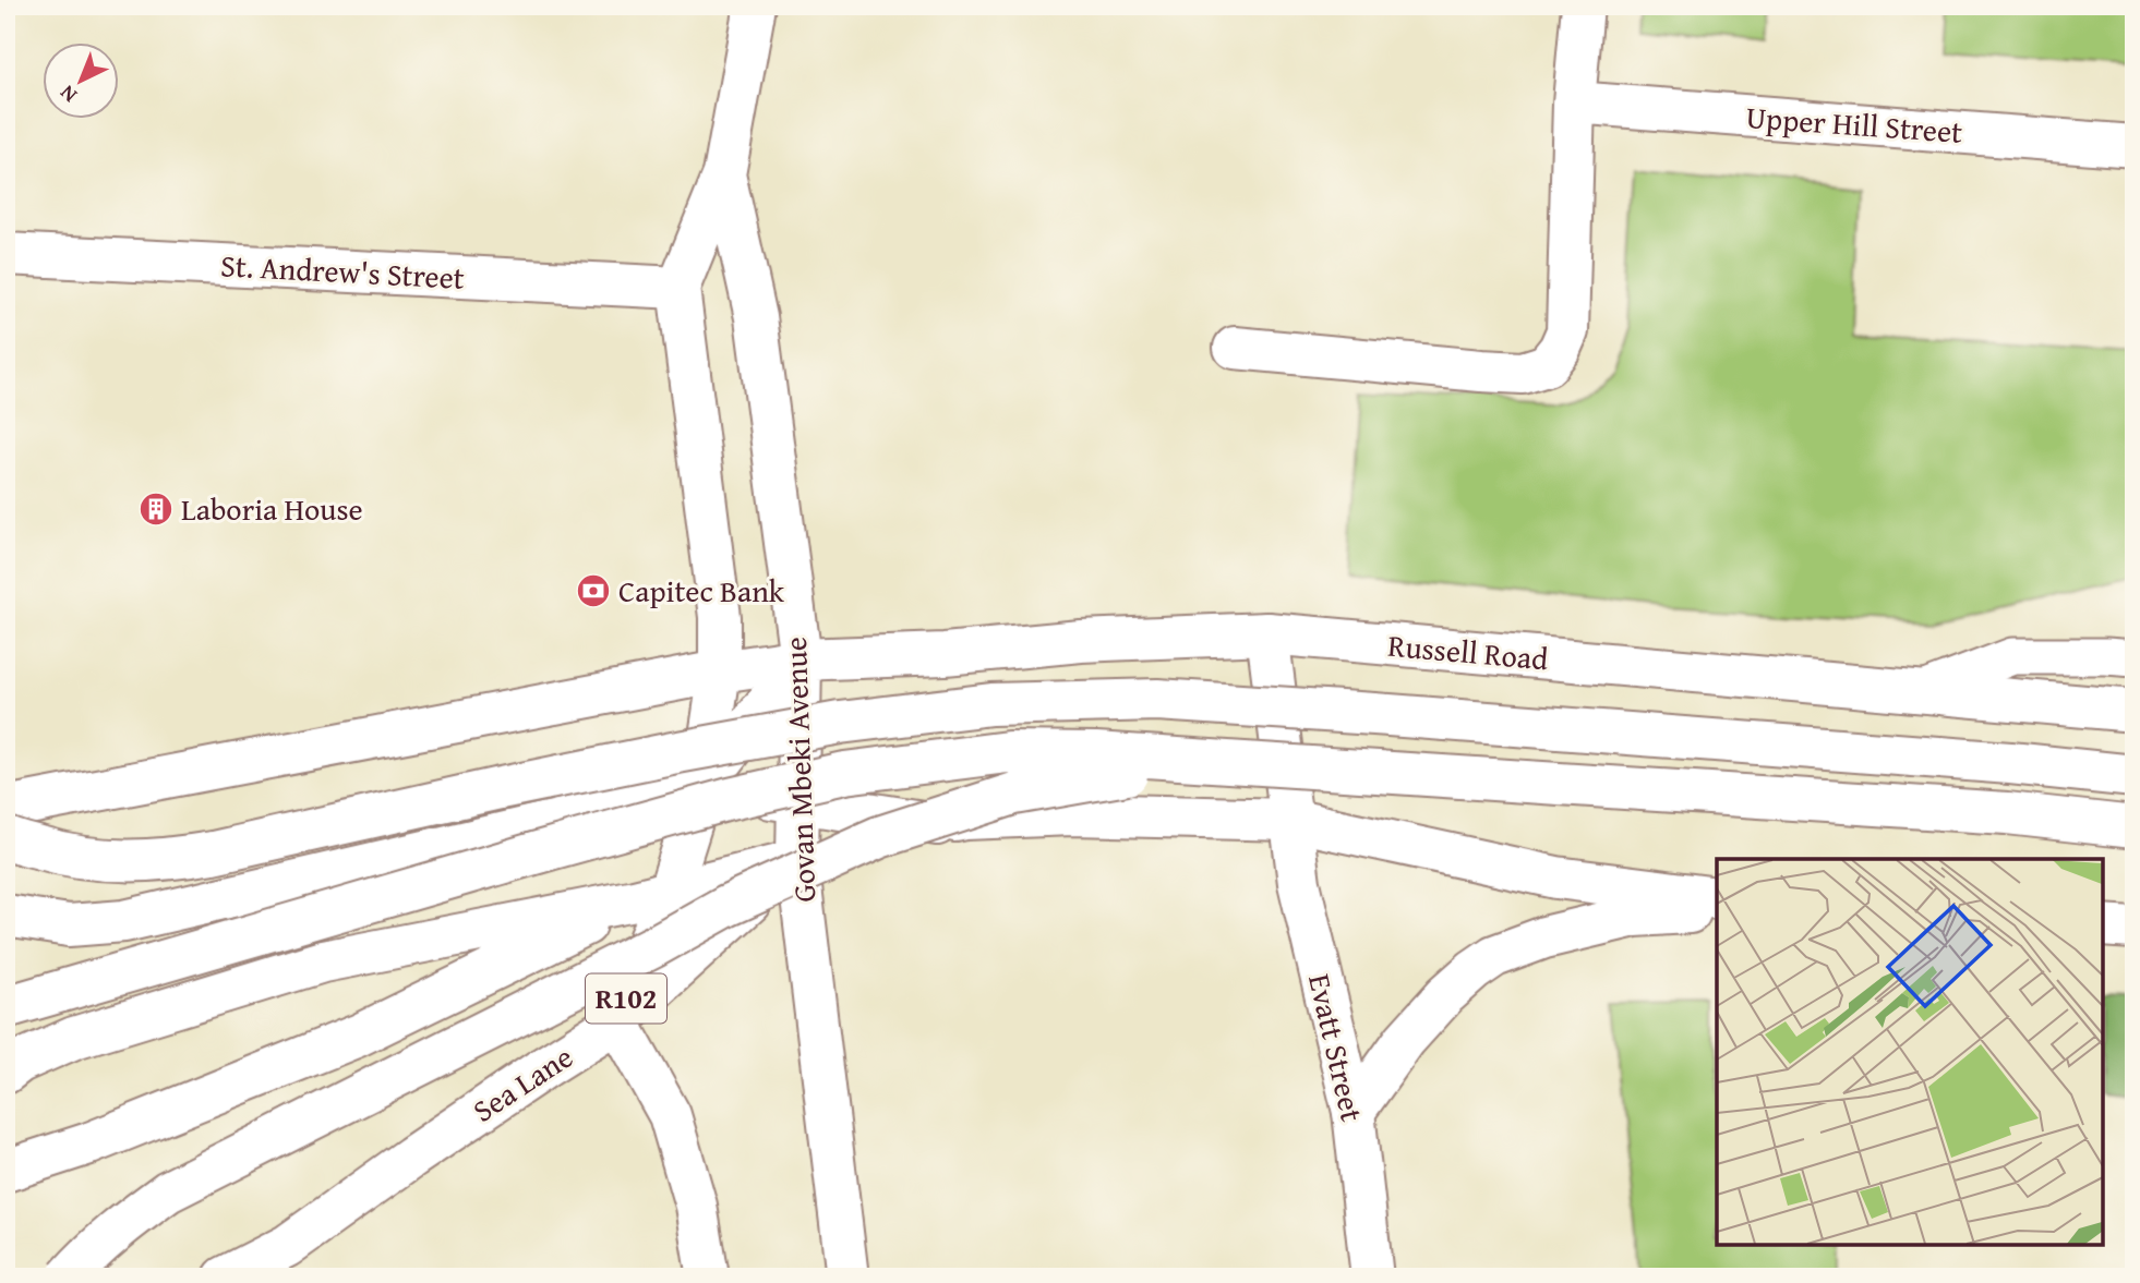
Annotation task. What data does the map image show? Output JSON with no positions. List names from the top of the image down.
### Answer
{
  "streets": {
    "main road": [
      "Upper Hill Street",
      "St. Andrew's Street",
      "Russell Road",
      "Govan Mbeki Avenue",
      "R102",
      "Evatt Street",
      "Sea Lane"
    ]
  },
  "crossings": [
    ["St. Andrew's Street", "Govan Mbeki Avenue"],
    ["Russell Road", "Govan Mbeki Avenue"],
    ["Russell Road", "Evatt Street"],
    ["Govan Mbeki Avenue", "R102"],
    ["Govan Mbeki Avenue", "Sea Lane"],
    ["R102", "Sea Lane"]
  ],
  "places": {
    "building": ["Laboria House"],
    "bank": ["Capitec Bank"]
  },
  "north": "bottom left"
}
